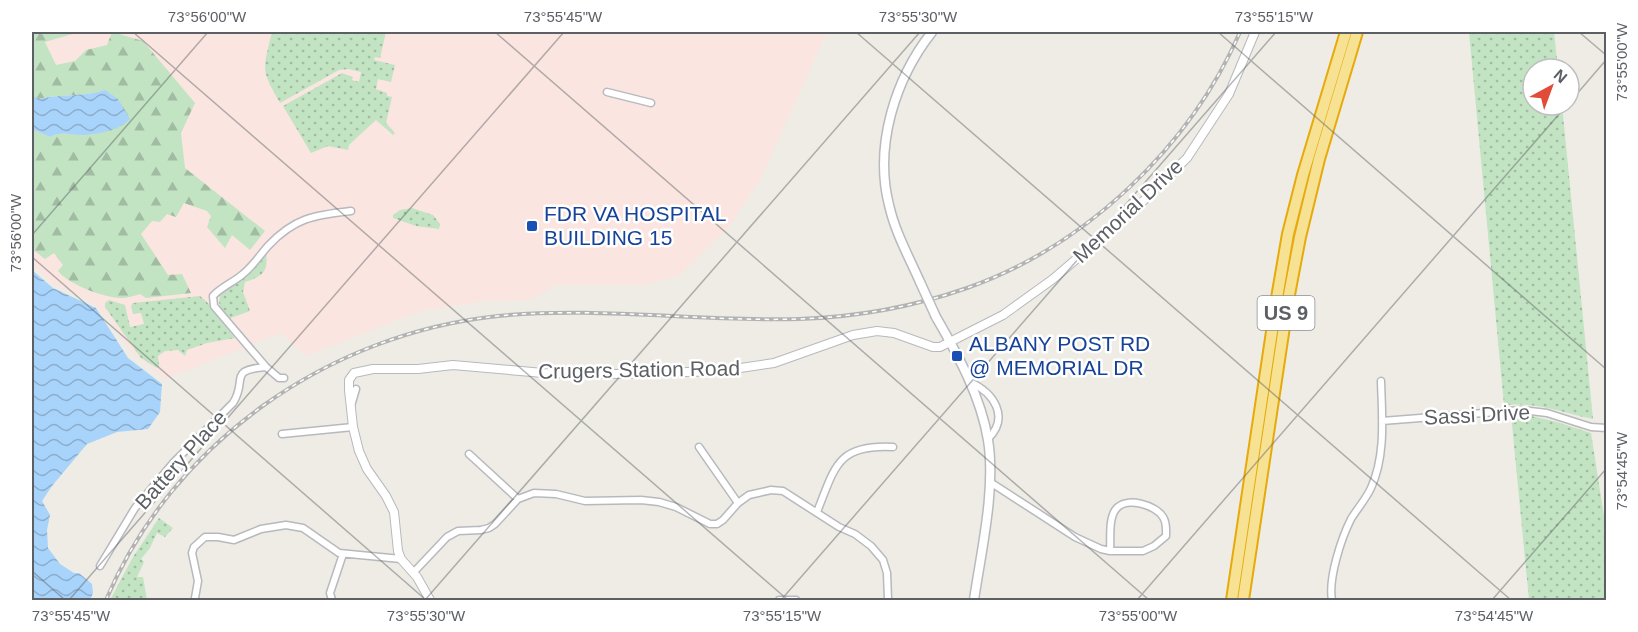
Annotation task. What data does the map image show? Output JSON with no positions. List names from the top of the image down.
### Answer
{
  "streets": {
    "highway": ["US 9"],
    "street": [
      "Memorial Drive",
      "Crugers Station Road",
      "Sassi Drive",
      "Battery Place"
    ]
  },
  "crossings": [
    ["Memorial Drive", "Crugers Station Road"]
  ],
  "places": {
    "transit": ["FDR VA HOSPITAL BUILDING 15", "ALBANY POST RD @ MEMORIAL DR"]
  },
  "north": "top right",
  "coordinates": [
    "73°56'00\"W",
    "73°55'45\"W",
    "73°55'30\"W",
    "73°55'15\"W",
    "73°55'00\"W",
    "73°54'45\"W"
  ]
}
